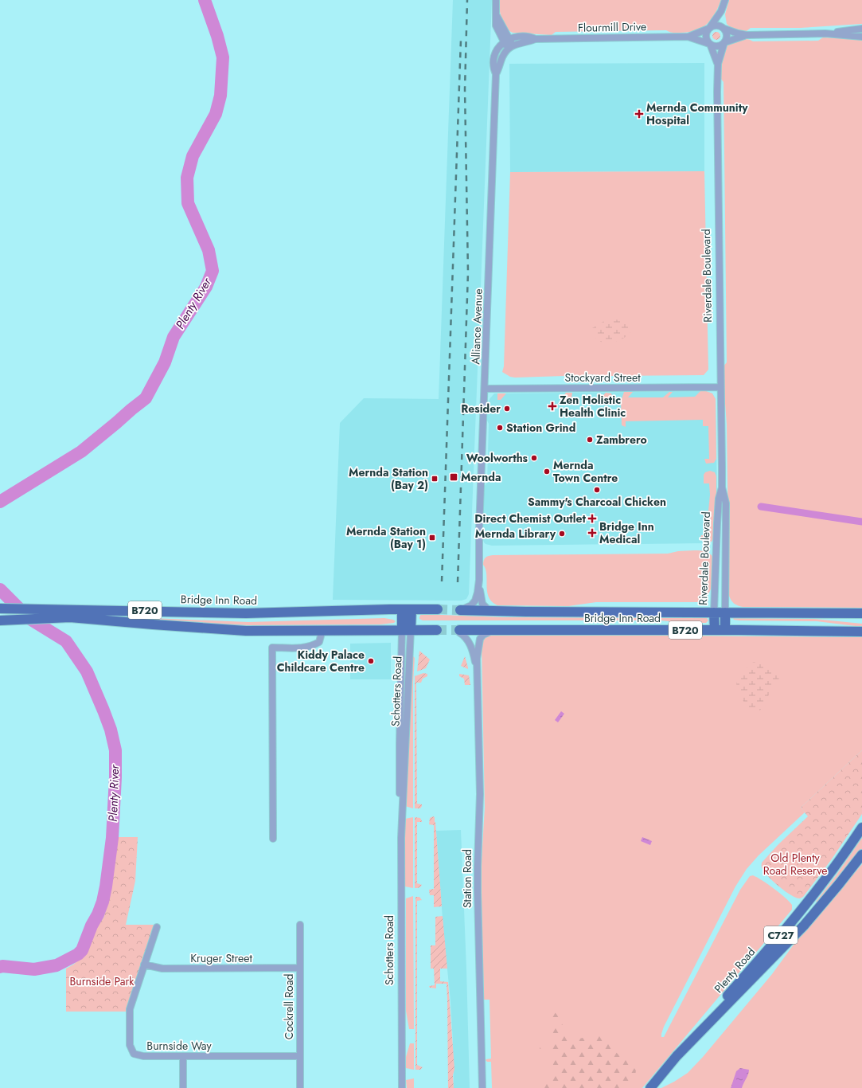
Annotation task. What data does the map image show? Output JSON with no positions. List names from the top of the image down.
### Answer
{
  "streets": {
    "main road": [
      "Riverdale Boulevard",
      "Bridge Inn Road",
      "B720",
      "Schotters Road",
      "C727",
      "Plenty Road"
    ],
    "street": [
      "Flourmill Drive",
      "Alliance Avenue",
      "Stockyard Street",
      "Station Road",
      "Kruger Street",
      "Cockrell Road",
      "Burnside Way"
    ]
  },
  "crossings": [
    ["Flourmill Drive", "Riverdale Boulevard"],
    ["Flourmill Drive", "Alliance Avenue"],
    ["Riverdale Boulevard", "Stockyard Street"],
    ["Riverdale Boulevard", "Bridge Inn Road"],
    ["Alliance Avenue", "Stockyard Street"],
    ["Alliance Avenue", "Bridge Inn Road"],
    ["Bridge Inn Road", "Schotters Road"],
    ["Bridge Inn Road", "Station Road"],
    ["B720", "Schotters Road"],
    ["Kruger Street", "Cockrell Road"],
    ["Kruger Street", "Burnside Way"],
    ["Cockrell Road", "Burnside Way"]
  ],
  "water": ["Plenty River"],
  "parks": ["Old Plenty Road Reserve", "Burnside Park"],
  "places": {
    "health": [
      "Mernda Community Hospital",
      "Zen Holistic Health Clinic",
      "Direct Chemist Outlet",
      "Bridge Inn Medical"
    ],
    "other": [
      "Resider",
      "Station Grind",
      "Zambrero",
      "Woolworths",
      "Mernda Town Centre",
      "Sammy's Charcoal Chicken",
      "Mernda Library",
      "Kiddy Palace Childcare Centre"
    ],
    "transit": ["Mernda", "Mernda Station (Bay 2)", "Mernda Station (Bay 1)"]
  }
}
